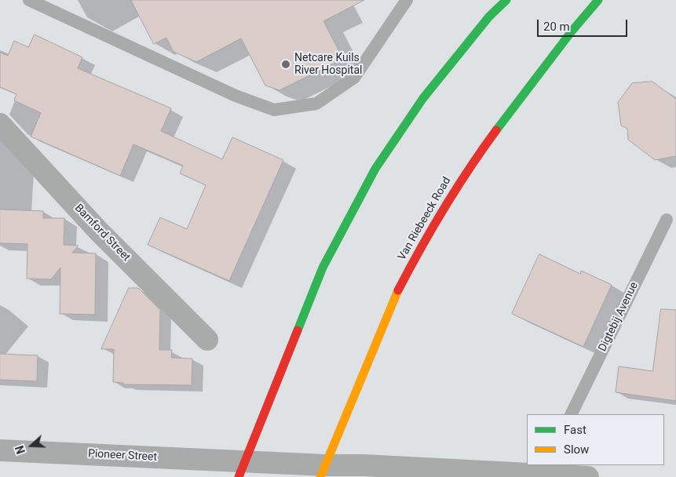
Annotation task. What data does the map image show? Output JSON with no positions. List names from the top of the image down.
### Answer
{
  "streets": {
    "main road": ["Van Riebeeck Road"],
    "street": ["Bamford Street", "Pioneer Street"],
    "lane": ["Digtebij Avenue"]
  },
  "crossings": [
    ["Van Riebeeck Road", "Pioneer Street"]
  ],
  "places": ["Netcare Kuils River Hospital"],
  "legend": ["Fast", "Slow"],
  "scale_bar": "20 m",
  "north": "left"
}
